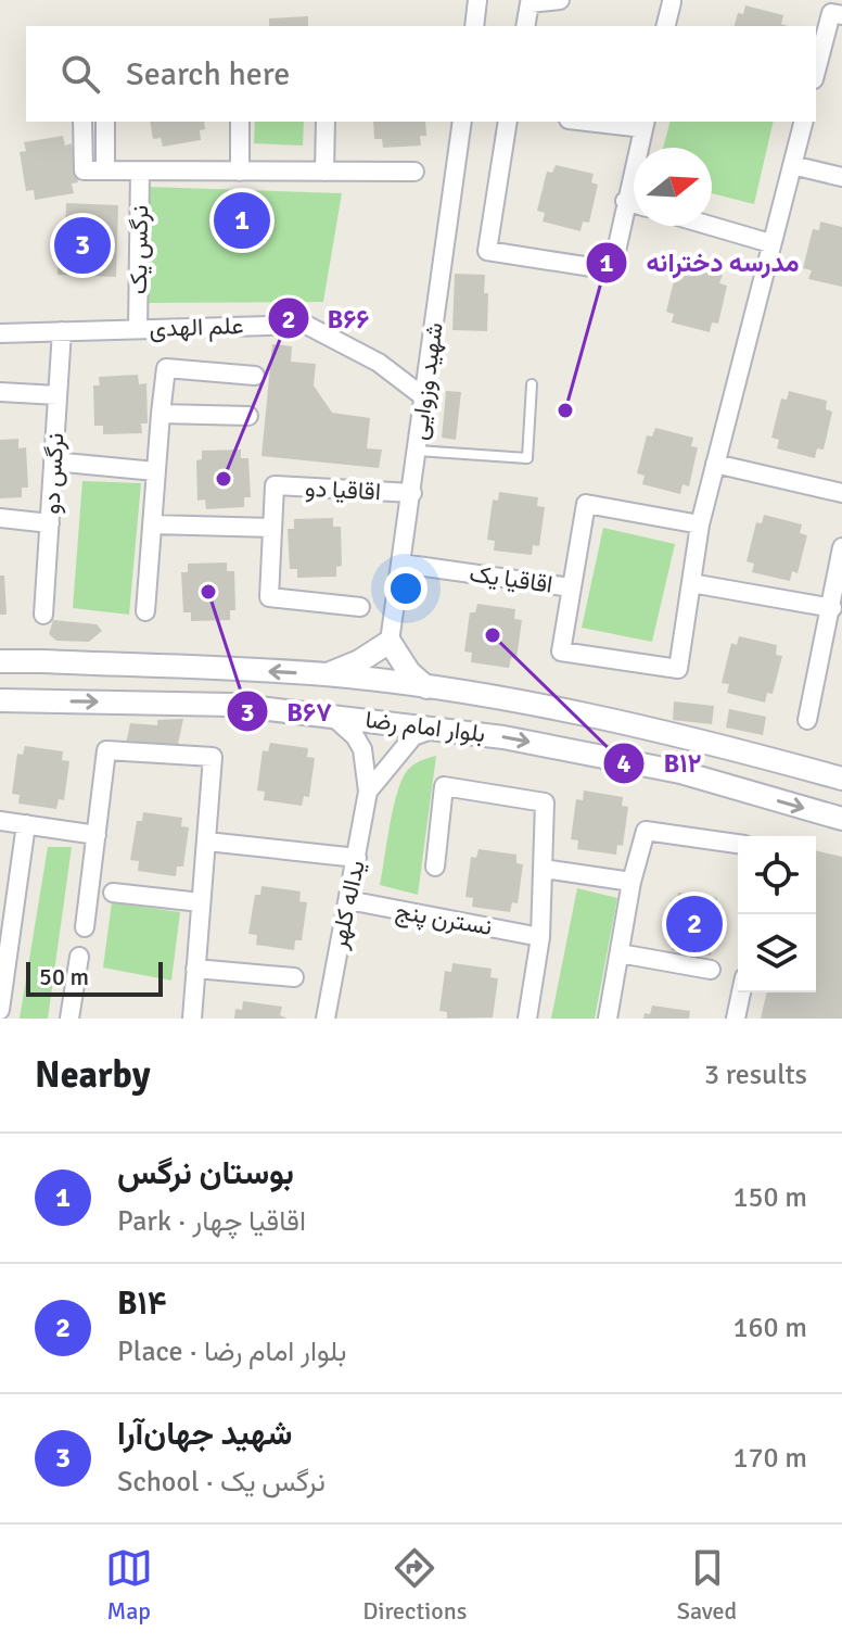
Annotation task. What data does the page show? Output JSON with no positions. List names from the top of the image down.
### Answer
{
  "streets": {
    "street": [
      "نرگس یک",
      "علم الهدی",
      "شهید وزوایی",
      "نرگس دو",
      "اقاقیا دو",
      "اقاقیا یک",
      "بلوار امام رضا",
      "یداله کلهر",
      "نسترن پنج"
    ]
  },
  "crossings": [
    ["نرگس یک", "علم الهدی"],
    ["علم الهدی", "شهید وزوایی"],
    ["علم الهدی", "نرگس دو"],
    ["شهید وزوایی", "اقاقیا دو"],
    ["شهید وزوایی", "اقاقیا یک"],
    ["بلوار امام رضا", "یداله کلهر"],
    ["یداله کلهر", "نسترن پنج"]
  ],
  "places": [
    "مدرسه دخترانه",
    "B۶۶",
    "B۶۷",
    "B۱۲"
  ],
  "scale_bar": "50 m",
  "north": "right",
  "page": {
    "search": "Search here",
    "pins": ["1", "3", "2"],
    "scale": "50 m",
    "heading": ["Nearby", "3 results"],
    "list": [
      {
        "mark": "1",
        "name": "بوستان نرگس",
        "note": "Park · اقاقیا چهار",
        "value": "150 m"
      },
      {
        "mark": "2",
        "name": "B۱۴",
        "note": "Place · بلوار امام رضا",
        "value": "160 m"
      },
      {
        "mark": "3",
        "name": "شهید جهان‌آرا",
        "note": "School · نرگس یک",
        "value": "170 m"
      }
    ],
    "nav": ["Map", "Directions", "Saved"]
  }
}
